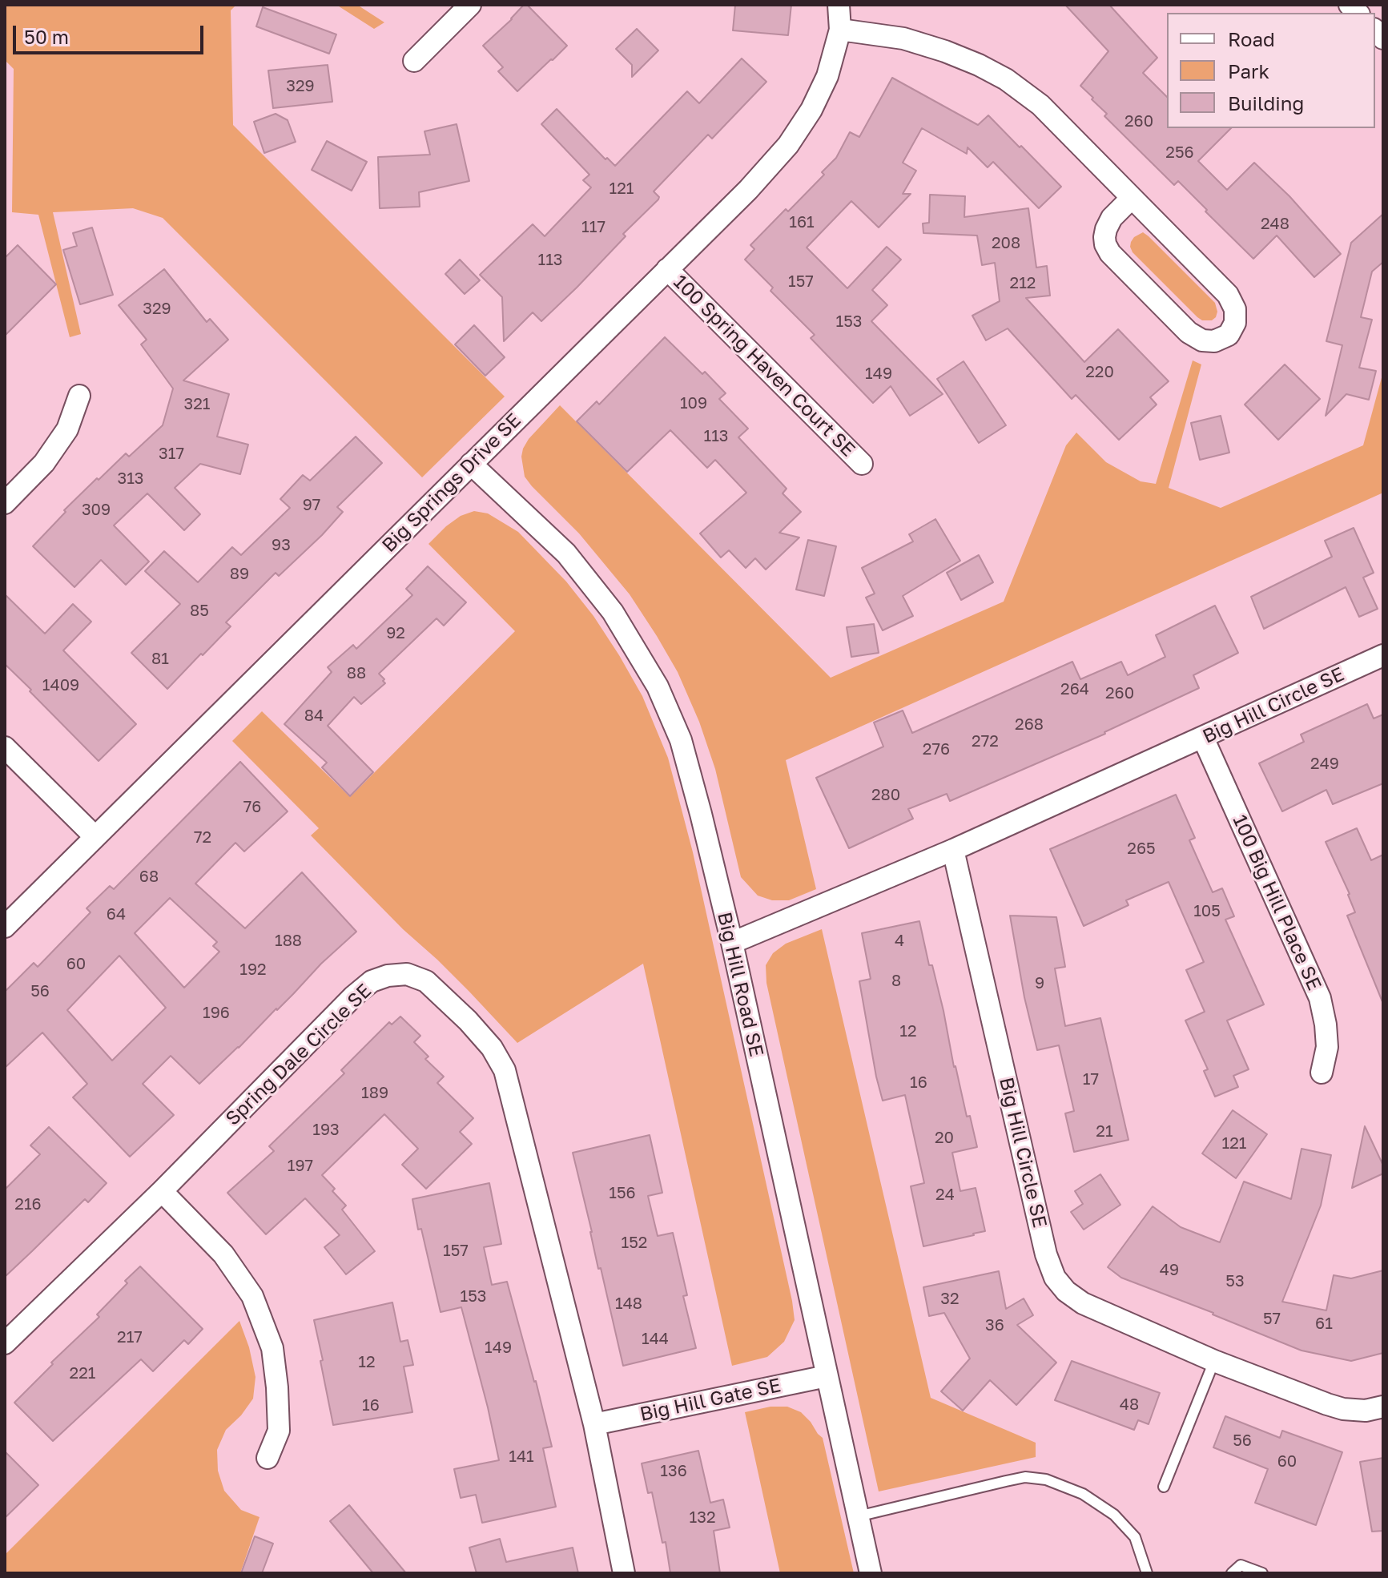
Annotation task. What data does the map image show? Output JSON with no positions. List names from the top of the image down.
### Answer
{
  "streets": {
    "street": [
      "100 Spring Haven Court SE",
      "Big Springs Drive SE",
      "Big Hill Circle SE",
      "100 Big Hill Place SE",
      "Big Hill Road SE",
      "Spring Dale Circle SE",
      "Big Hill Gate SE"
    ]
  },
  "crossings": [
    ["100 Spring Haven Court SE", "Big Springs Drive SE"],
    ["Big Springs Drive SE", "Big Hill Road SE"],
    ["Big Hill Circle SE", "100 Big Hill Place SE"],
    ["Big Hill Circle SE", "Big Hill Road SE"],
    ["Big Hill Road SE", "Big Hill Gate SE"],
    ["Spring Dale Circle SE", "Big Hill Gate SE"]
  ],
  "house_numbers": [
    "329",
    "260",
    "256",
    "121",
    "161",
    "248",
    "117",
    "208",
    "113",
    "157",
    "212",
    "329",
    "153",
    "220",
    "149",
    "109",
    "321",
    "113",
    "317",
    "313",
    "97",
    "309",
    "93",
    "89",
    "85",
    "92",
    "81",
    "88",
    "1409",
    "264",
    "260",
    "84",
    "268",
    "272",
    "276",
    "249",
    "280",
    "76",
    "72",
    "265",
    "68",
    "105",
    "64",
    "188",
    "4",
    "60",
    "192",
    "8",
    "9",
    "56",
    "196",
    "12",
    "17",
    "16",
    "189",
    "193",
    "21",
    "20",
    "121",
    "197",
    "156",
    "24",
    "216",
    "152",
    "157",
    "49",
    "53",
    "153",
    "32",
    "148",
    "57",
    "61",
    "36",
    "217",
    "144",
    "149",
    "12",
    "221",
    "48",
    "16",
    "56",
    "141",
    "60",
    "136",
    "132"
  ],
  "legend": ["Road", "Park", "Building"],
  "scale_bar": "50 m"
}
